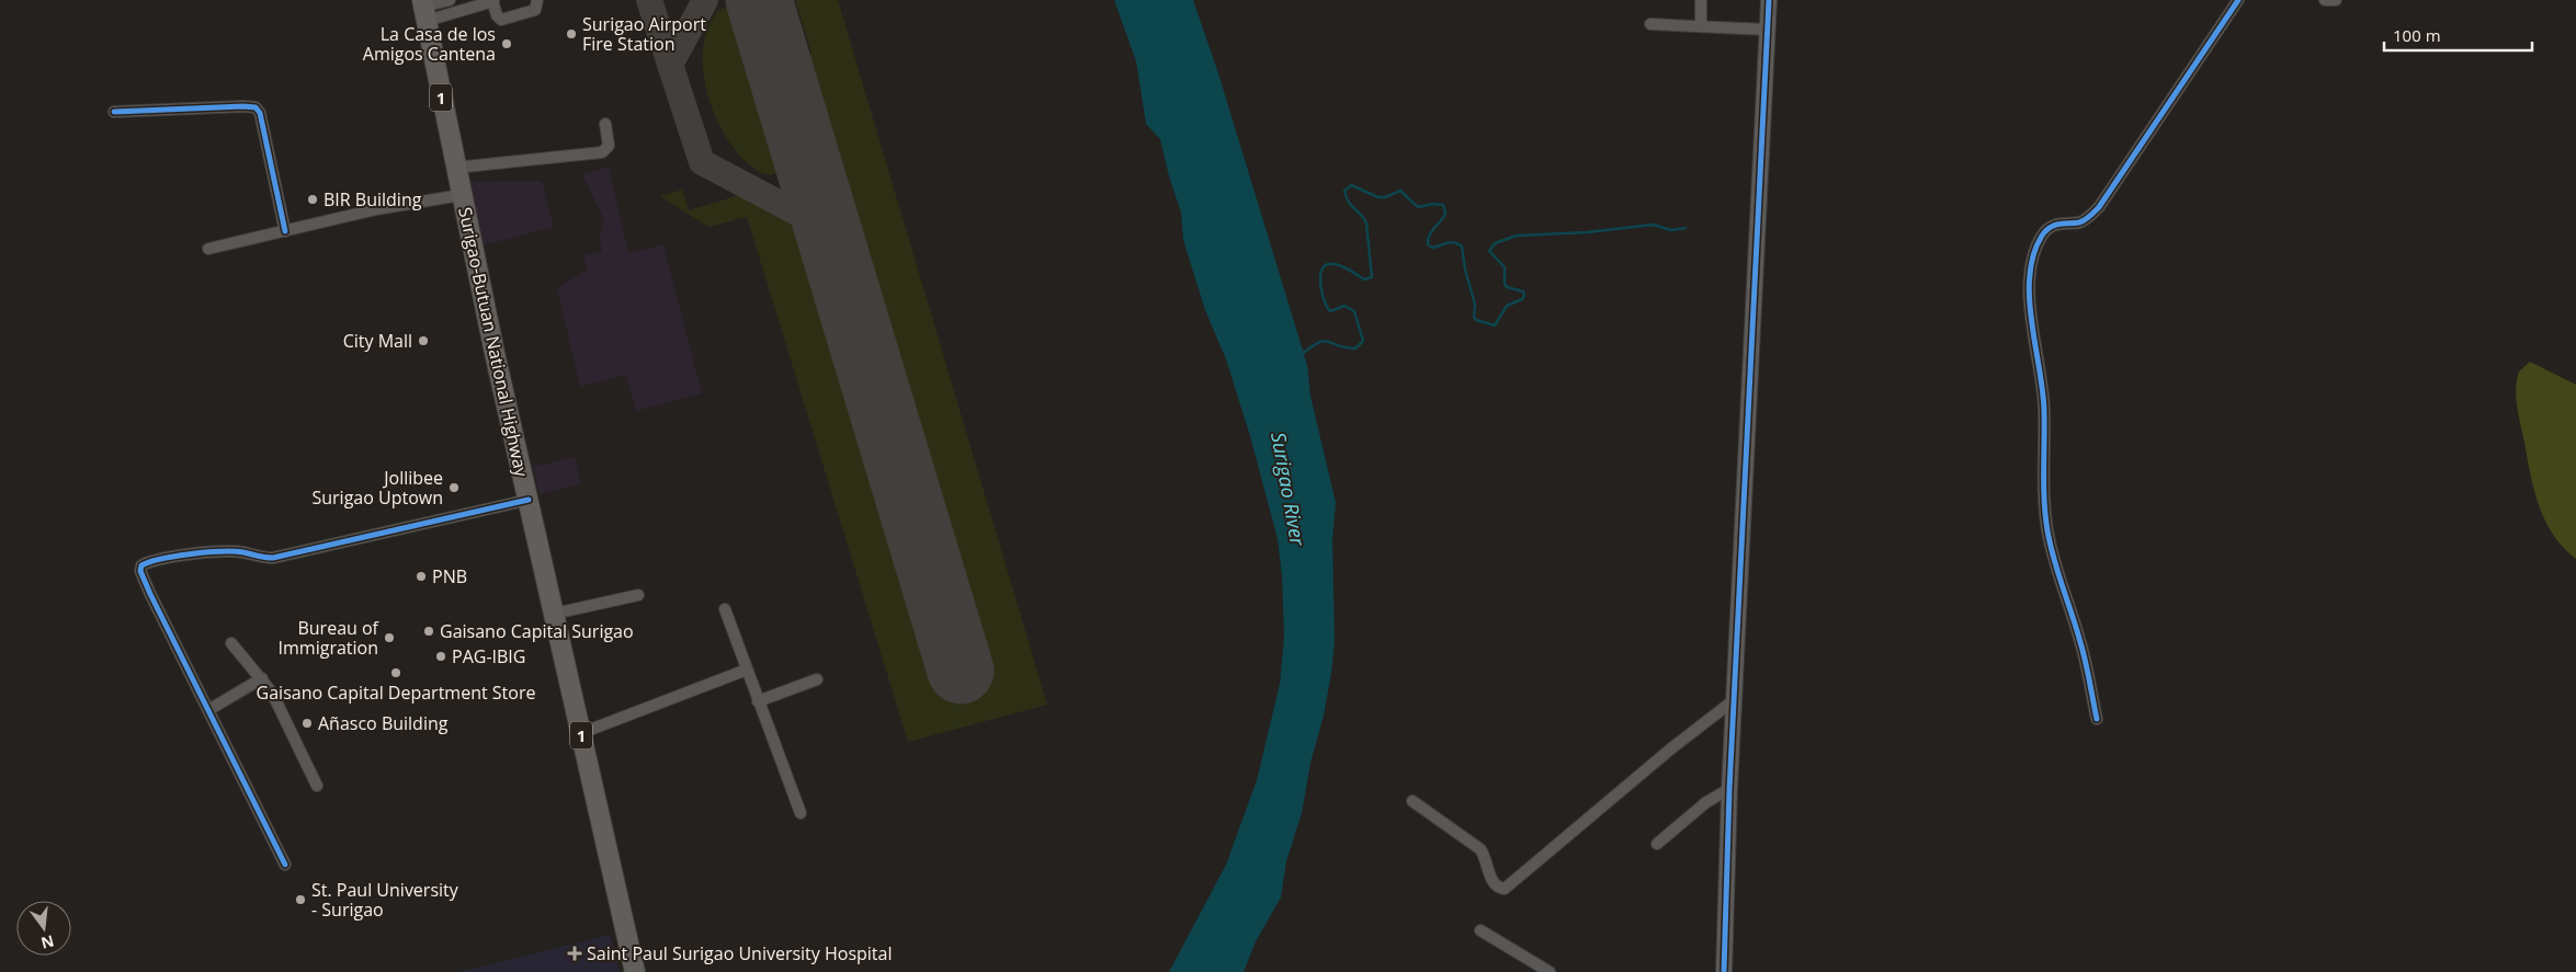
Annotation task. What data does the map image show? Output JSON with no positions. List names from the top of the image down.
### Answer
{
  "streets": {
    "highway": ["1", "Surigao-Butuan National Highway"]
  },
  "water": ["Surigao River"],
  "places": {
    "other": [
      "Surigao Airport Fire Station",
      "La Casa de los Amigos Cantena",
      "BIR Building",
      "City Mall",
      "Jollibee Surigao Uptown",
      "PNB",
      "Gaisano Capital Surigao",
      "Bureau of Immigration",
      "PAG-IBIG",
      "Gaisano Capital Department Store",
      "Añasco Building",
      "St. Paul University - Surigao"
    ],
    "health": ["Saint Paul Surigao University Hospital"]
  },
  "scale_bar": "100 m",
  "north": "bottom"
}
